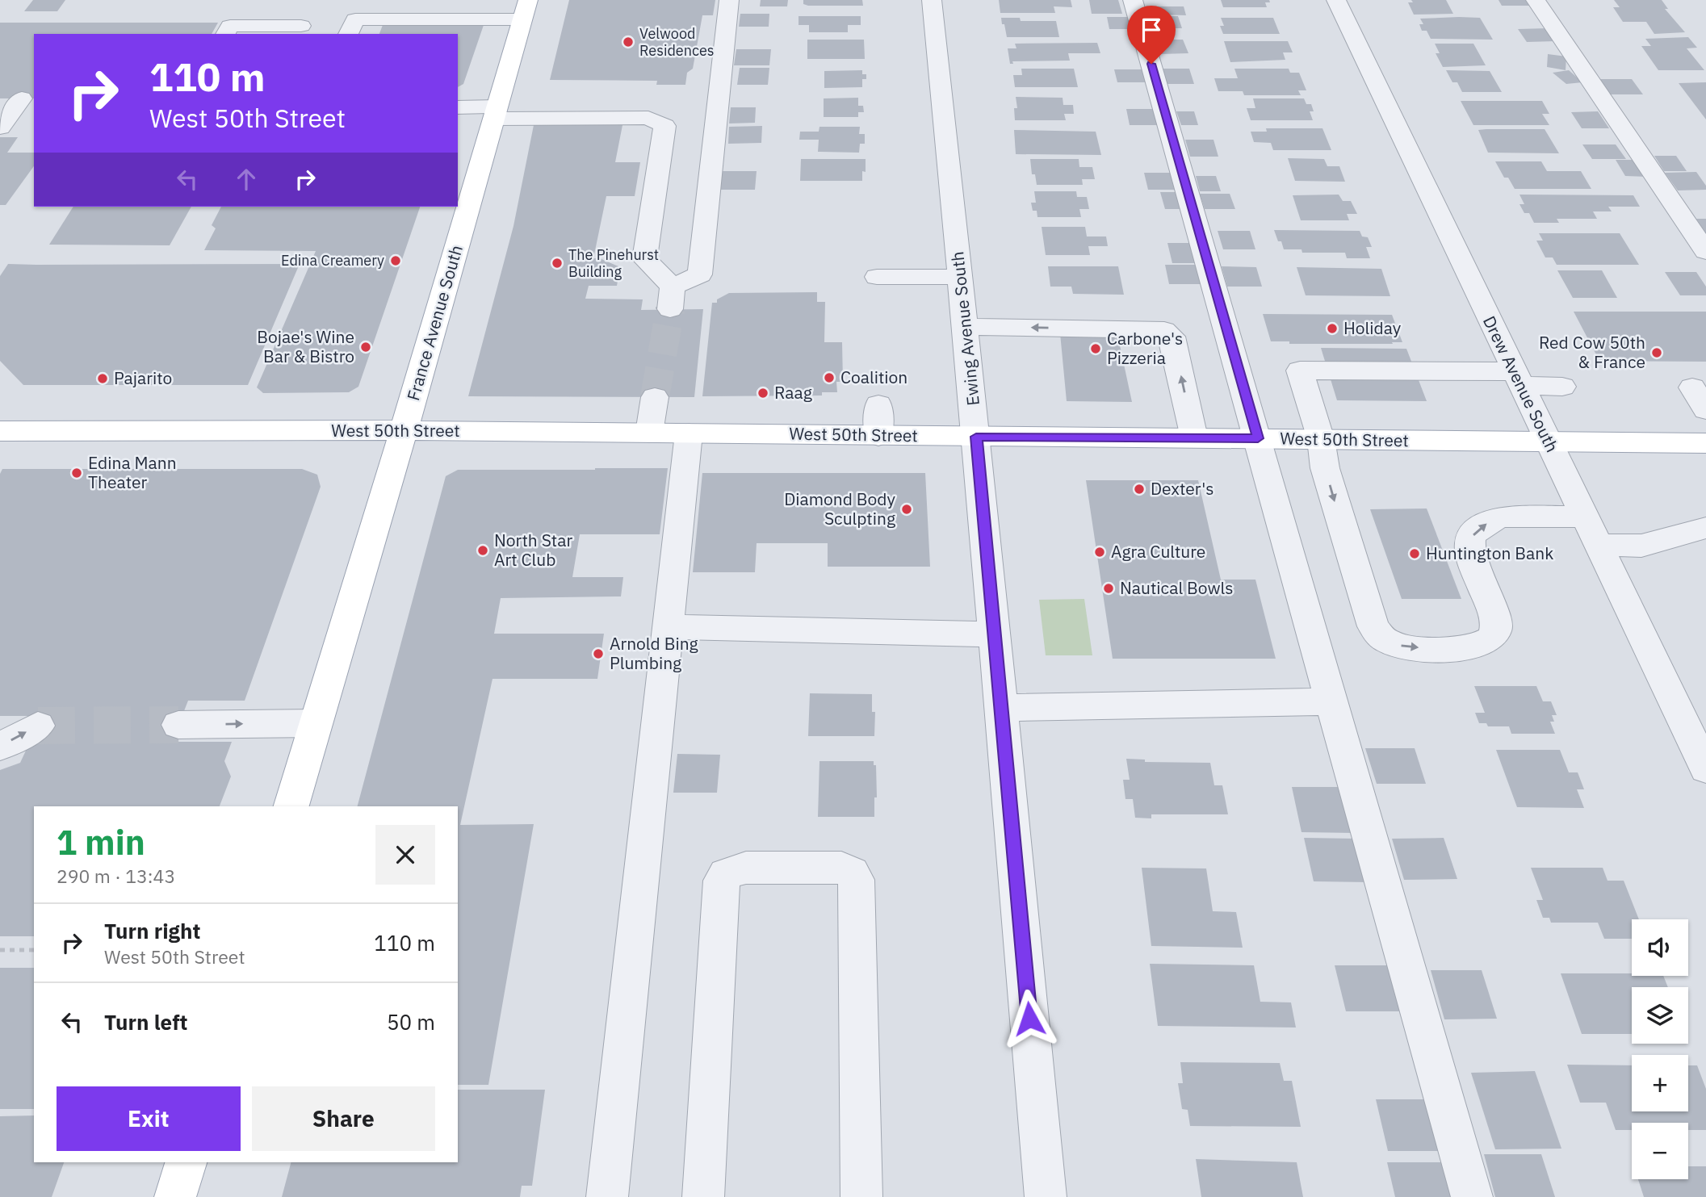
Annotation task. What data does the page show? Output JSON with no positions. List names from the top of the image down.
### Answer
{
  "streets": {
    "main road": ["France Avenue South", "West 50th Street"],
    "street": ["Ewing Avenue South", "Drew Avenue South"]
  },
  "crossings": [
    ["France Avenue South", "West 50th Street"],
    ["Ewing Avenue South", "West 50th Street"],
    ["Drew Avenue South", "West 50th Street"]
  ],
  "places": [
    "Velwood Residences",
    "Edina Creamery",
    "The Pinehurst Building",
    "Holiday",
    "Bojae's Wine Bar & Bistro",
    "Carbone's Pizzeria",
    "Red Cow 50th & France",
    "Coalition",
    "Pajarito",
    "Raag",
    "Edina Mann Theater",
    "Dexter's",
    "Diamond Body Sculpting",
    "North Star Art Club",
    "Agra Culture",
    "Huntington Bank",
    "Nautical Bowls",
    "Arnold Bing Plumbing"
  ],
  "page": {
    "turn": ["110 m", "West 50th Street"],
    "heading": ["1 min", "290 m · 13:43"],
    "list": [
      {
        "name": "Turn right",
        "note": "West 50th Street",
        "value": "110 m"
      },
      {
        "name": "Turn left",
        "value": "50 m"
      }
    ],
    "map_buttons": ["+", "−"],
    "buttons": ["Exit", "Share"]
  }
}
